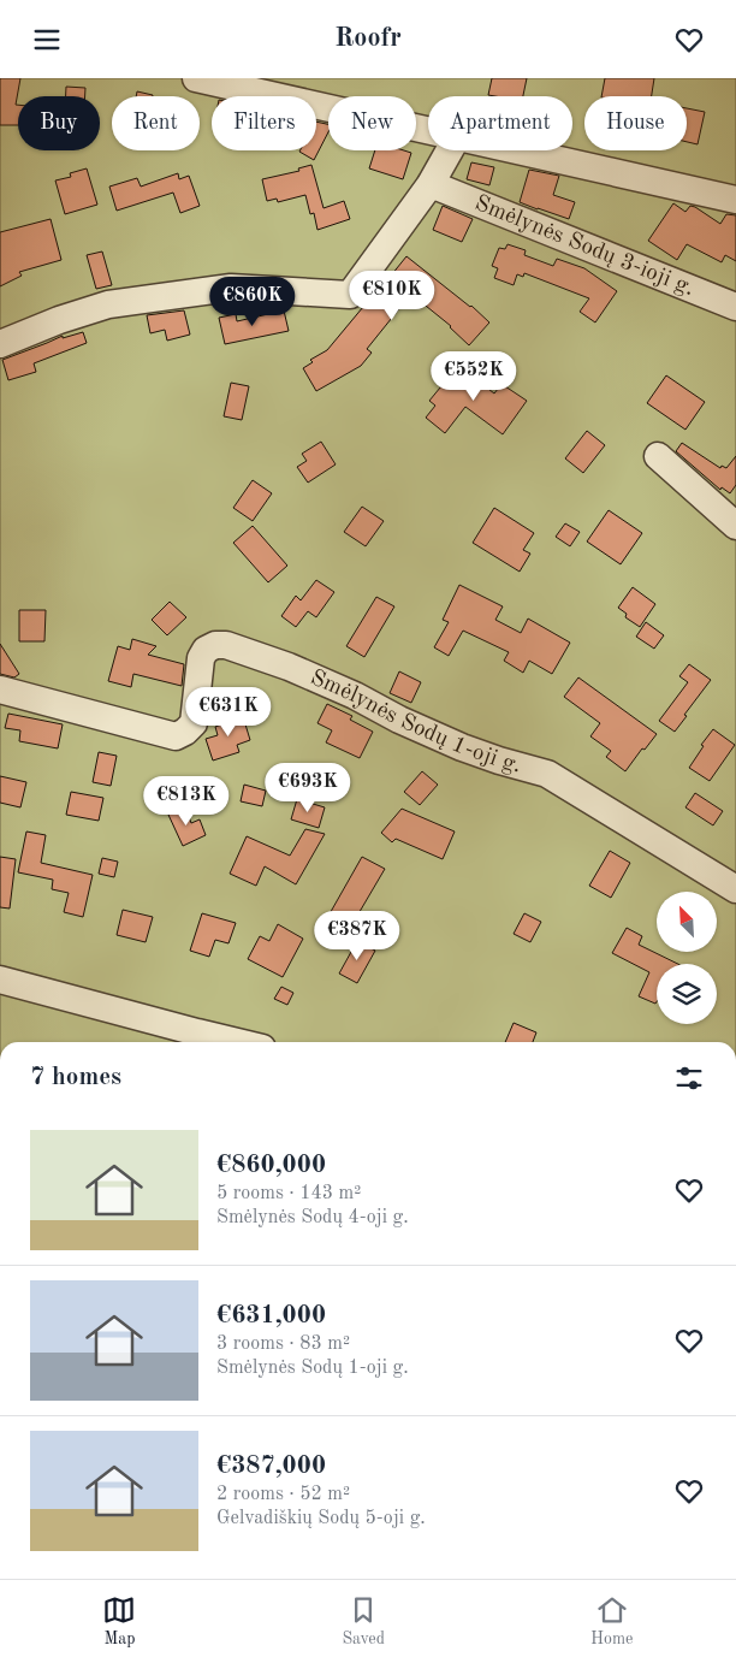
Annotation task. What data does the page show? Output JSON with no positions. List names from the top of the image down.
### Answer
{
  "streets": {
    "street": ["Smėlynės Sodų 3-ioji g.", "Smėlynės Sodų 1-oji g."]
  },
  "north": "top left",
  "page": {
    "header": "Roofr",
    "chip": [
      "Buy",
      "Rent",
      "Filters",
      "New",
      "Apartment",
      "House"
    ],
    "price": [
      "€810K",
      "€860K",
      "€552K",
      "€631K",
      "€693K",
      "€813K",
      "€387K"
    ],
    "heading": "7 homes",
    "list": [
      {
        "name": "€860,000",
        "note": "5 rooms · 143 m² · Smėlynės Sodų 4-oji g."
      },
      {
        "name": "€631,000",
        "note": "3 rooms · 83 m² · Smėlynės Sodų 1-oji g."
      },
      {
        "name": "€387,000",
        "note": "2 rooms · 52 m² · Gelvadiškių Sodų 5-oji g."
      }
    ],
    "tabs": ["Map", "Saved", "Home"]
  }
}
